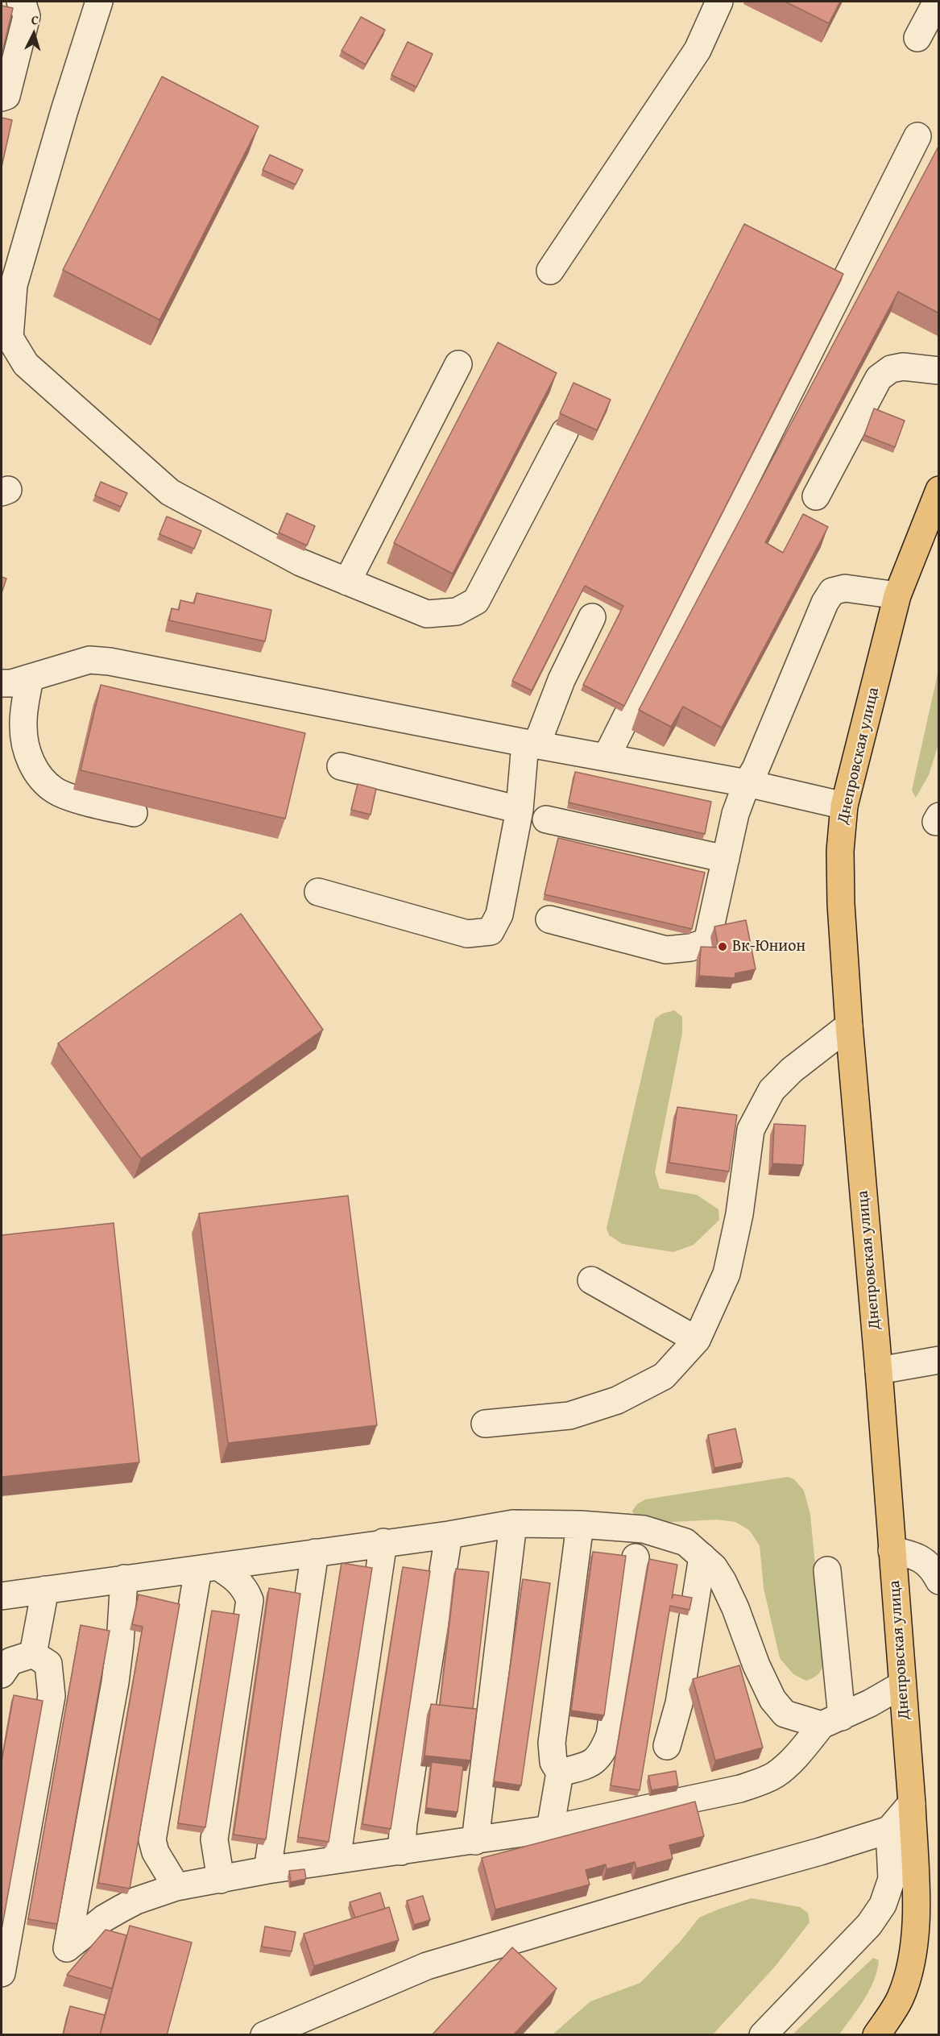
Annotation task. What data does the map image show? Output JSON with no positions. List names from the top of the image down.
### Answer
{
  "streets": {
    "main road": ["Днепровская улица"]
  },
  "places": ["Вк-Юнион"],
  "north": "top"
}
